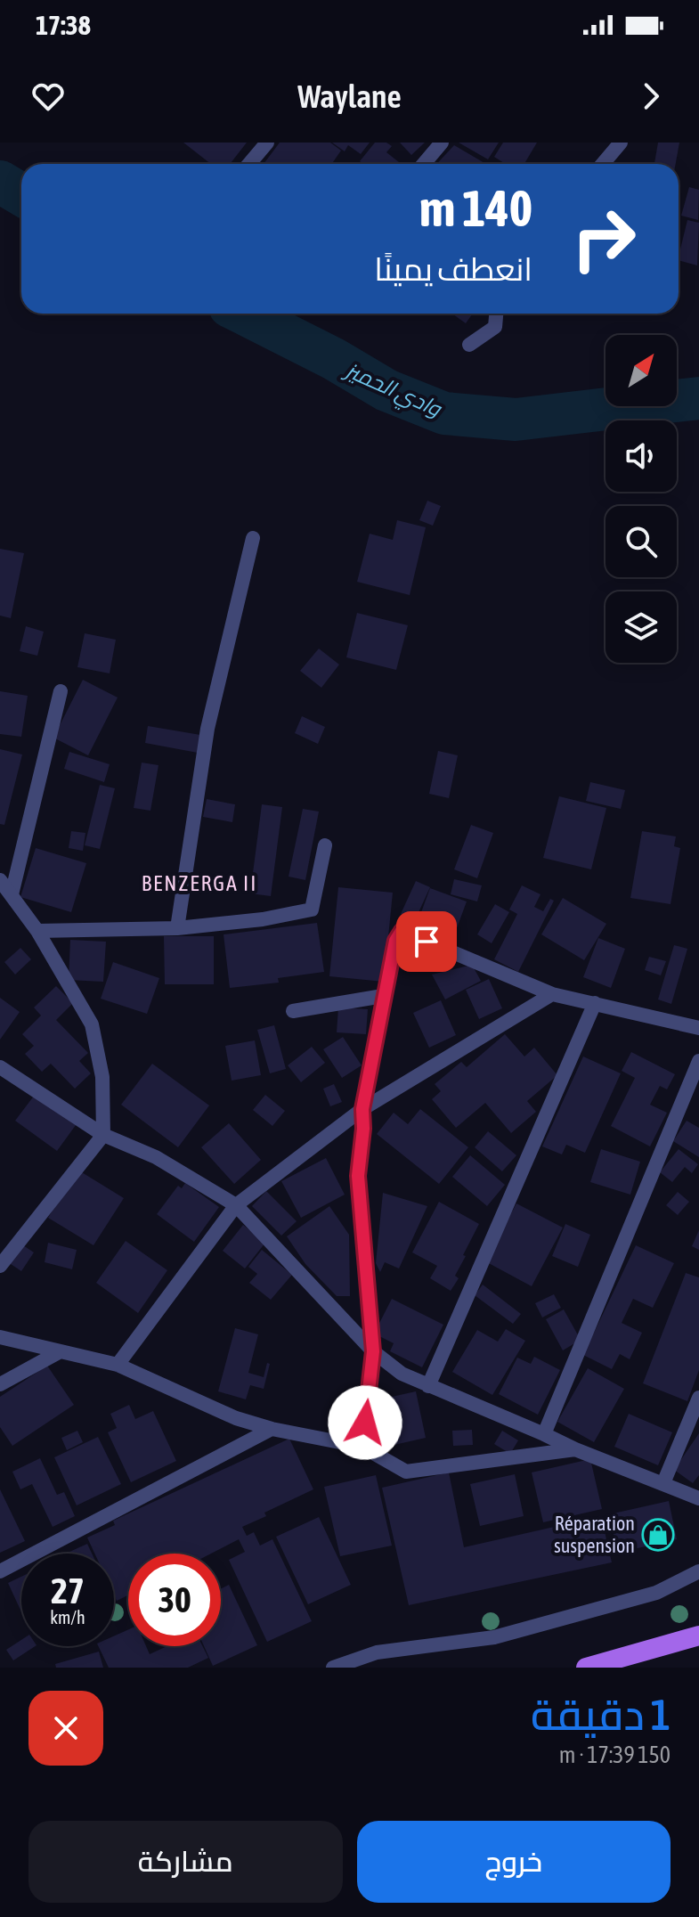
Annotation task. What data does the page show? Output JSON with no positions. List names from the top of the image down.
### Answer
{
  "districts": ["BENZERGA II"],
  "water": ["وادي الحميز"],
  "places": {
    "shop": ["Réparation suspension"]
  },
  "north": "top right",
  "page": {
    "status": "17:38",
    "header": "Waylane",
    "turn": ["140 m", "انعطف يمينًا"],
    "speed": "27 km/h",
    "limit": "30",
    "heading": ["1 دقيقة", "150 m · 17:39"],
    "buttons": ["خروج", "مشاركة"]
  }
}
